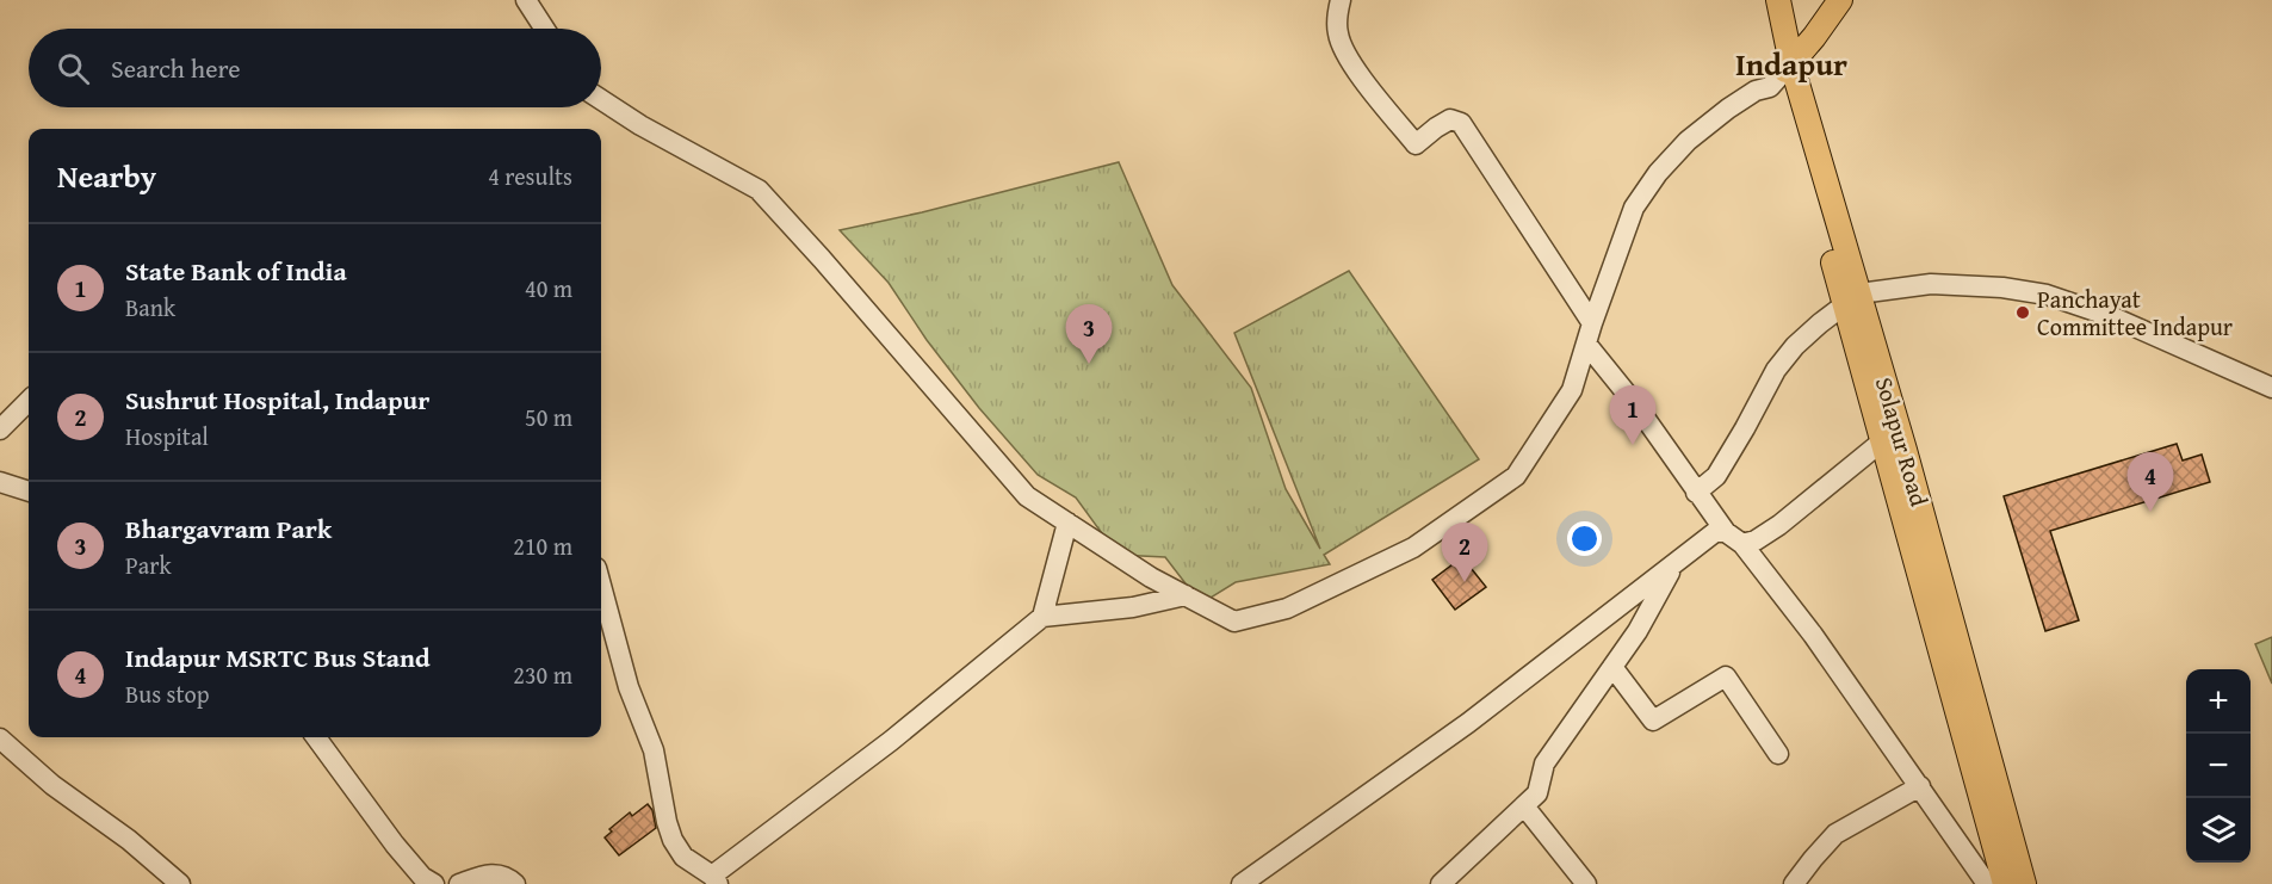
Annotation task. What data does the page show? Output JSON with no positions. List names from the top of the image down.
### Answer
{
  "streets": {
    "main road": ["Solapur Road"]
  },
  "districts": ["Indapur"],
  "places": ["Panchayat Committee Indapur"],
  "page": {
    "search": "Search here",
    "heading": ["Nearby", "4 results"],
    "list": [
      {
        "mark": "1",
        "name": "State Bank of India",
        "note": "Bank",
        "value": "40 m"
      },
      {
        "mark": "2",
        "name": "Sushrut Hospital, Indapur",
        "note": "Hospital",
        "value": "50 m"
      },
      {
        "mark": "3",
        "name": "Bhargavram Park",
        "note": "Park",
        "value": "210 m"
      },
      {
        "mark": "4",
        "name": "Indapur MSRTC Bus Stand",
        "note": "Bus stop",
        "value": "230 m"
      }
    ],
    "pins": [
      "3",
      "1",
      "4",
      "2"
    ],
    "map_buttons": ["+", "−"]
  }
}
